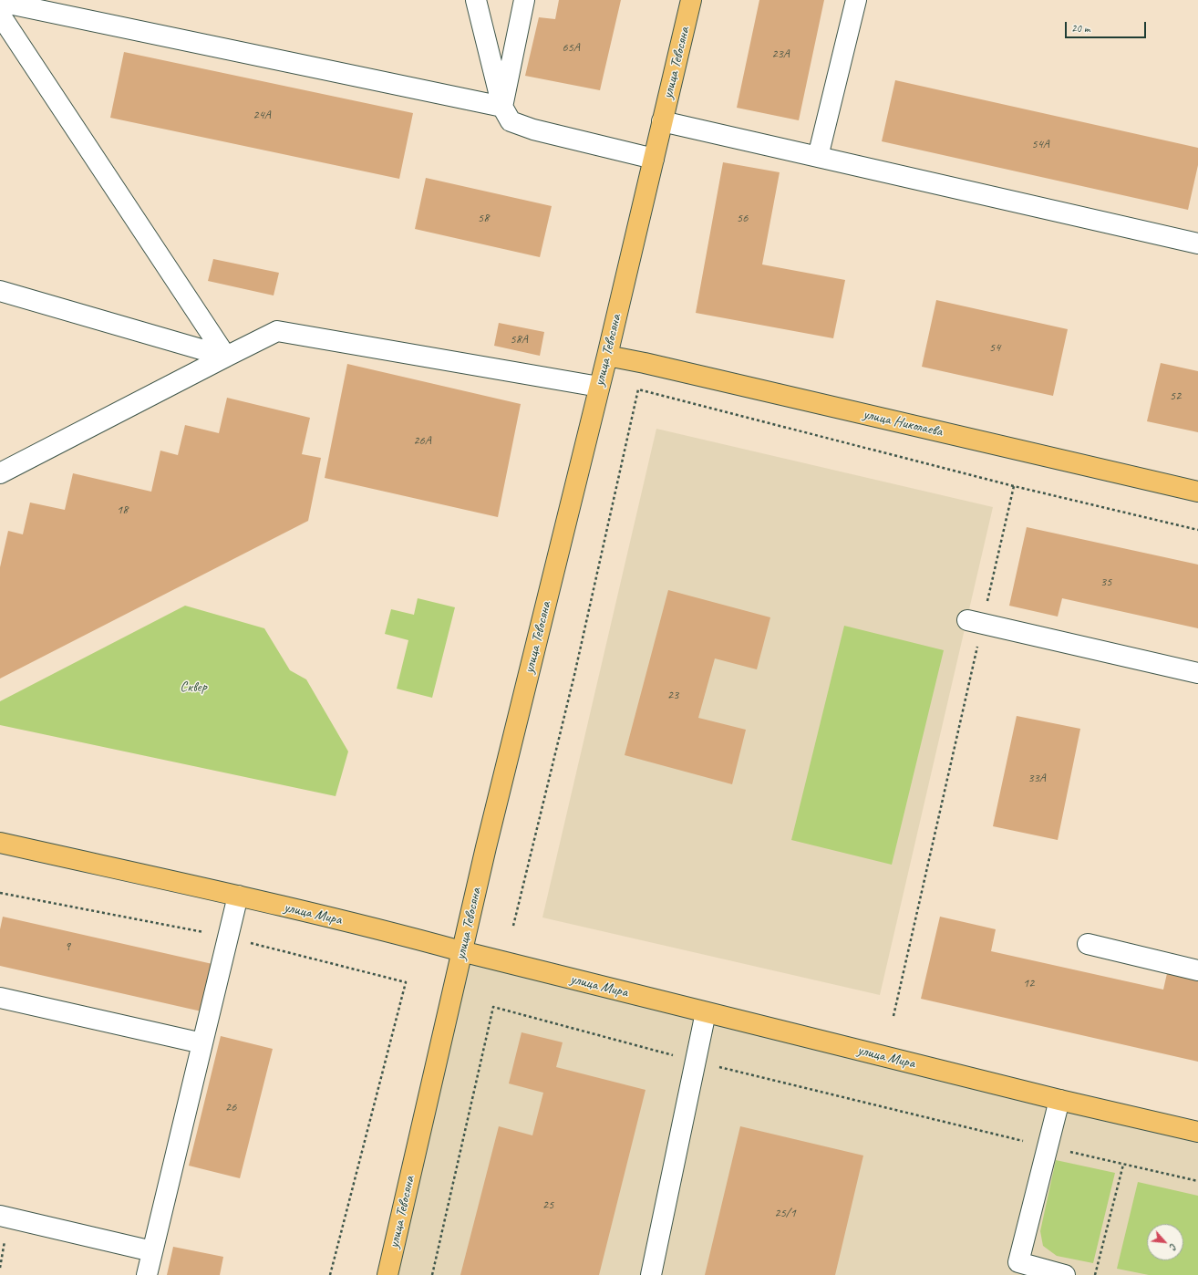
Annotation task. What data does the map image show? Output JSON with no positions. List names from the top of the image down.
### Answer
{
  "streets": {
    "main road": ["улица Тевосяна", "улица Николаева", "улица Мира"]
  },
  "crossings": [
    ["улица Тевосяна", "улица Николаева"],
    ["улица Тевосяна", "улица Мира"]
  ],
  "parks": ["Сквер"],
  "house_numbers": [
    "65А",
    "23А",
    "24А",
    "54А",
    "58",
    "56",
    "58А",
    "54",
    "52",
    "26А",
    "18",
    "35",
    "23",
    "33А",
    "9",
    "12",
    "26",
    "25",
    "25/1"
  ],
  "scale_bar": "20 m",
  "north": "bottom right"
}
